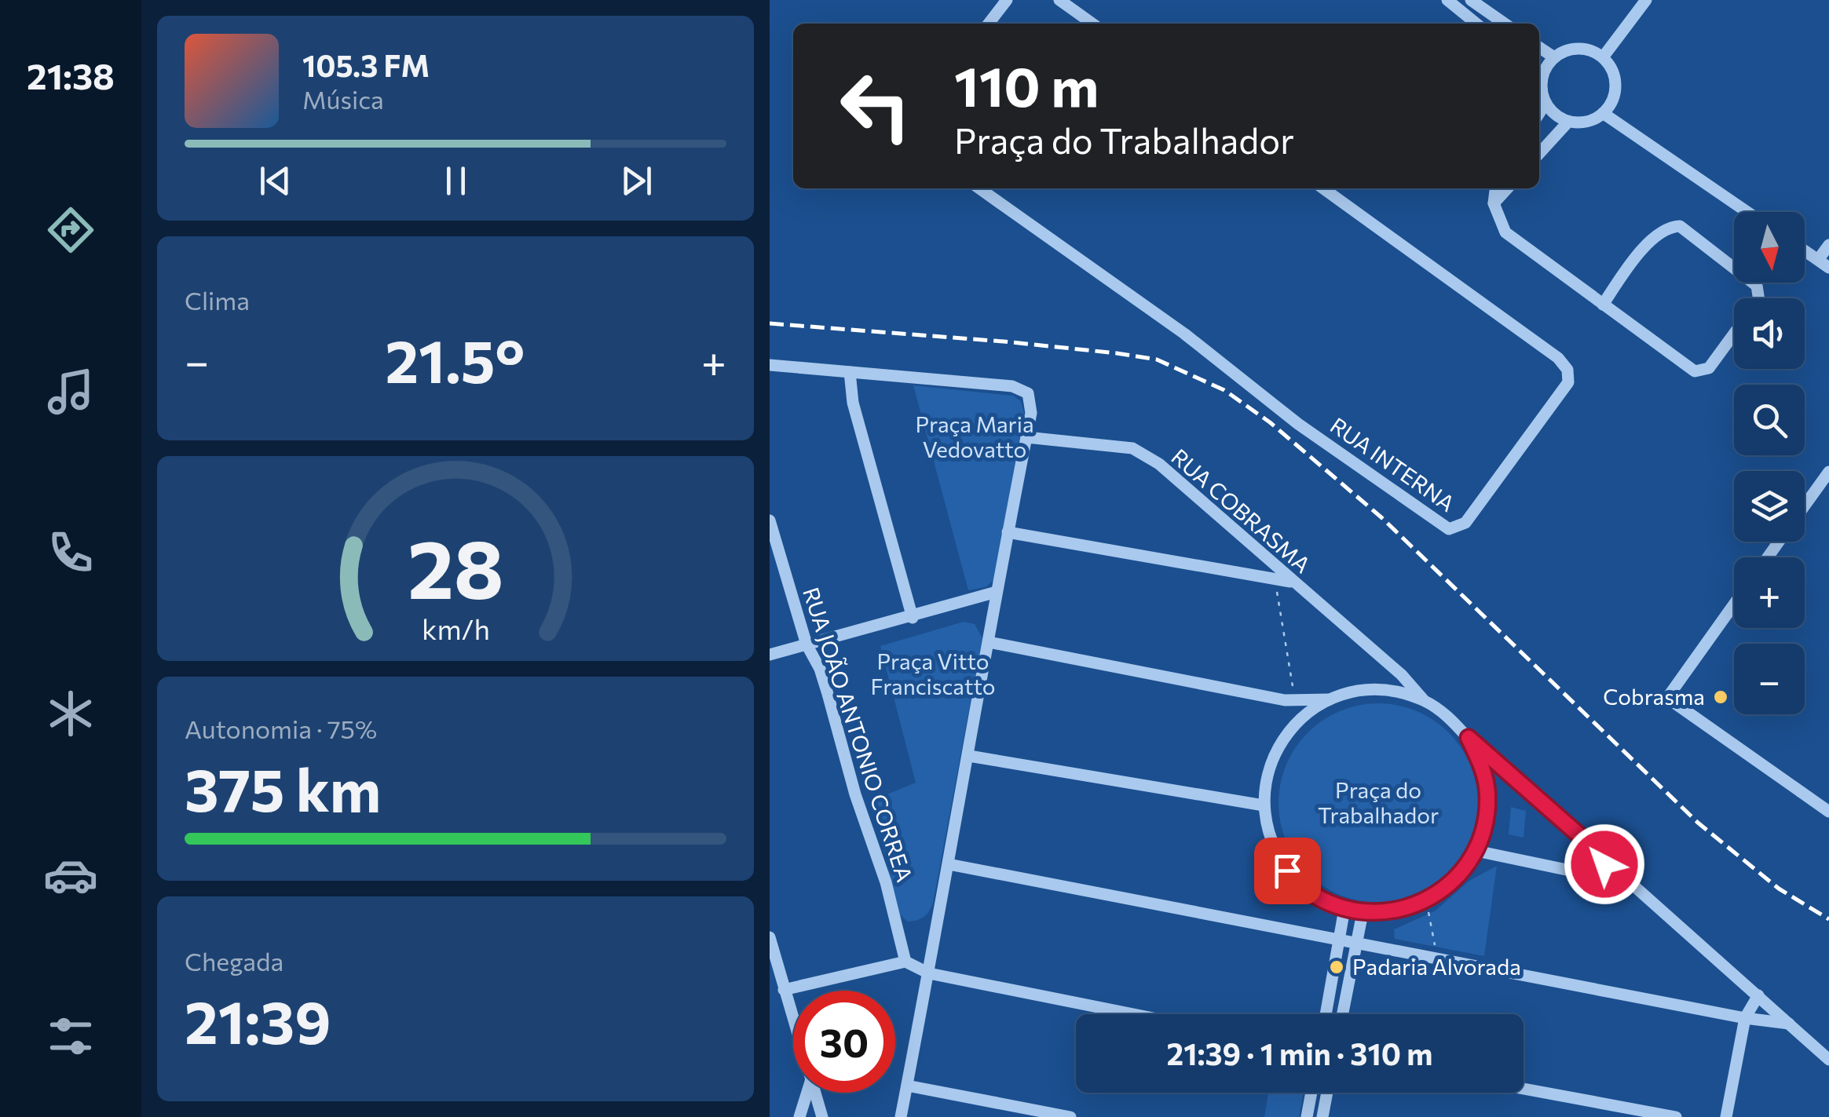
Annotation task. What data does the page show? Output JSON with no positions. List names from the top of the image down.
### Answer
{
  "streets": {
    "street": ["RUA INTERNA", "RUA COBRASMA", "RUA JOÃO ANTONIO CORREA"]
  },
  "parks": ["Praça Maria Vedovatto", "Praça Vitto Franciscatto", "Praça do Trabalhador"],
  "places": ["Cobrasma", "Padaria Alvorada"],
  "north": "bottom",
  "page": {
    "tabs": "21:38",
    "turn": ["110 m", "Praça do Trabalhador"],
    "song": ["105.3 FM", "Música"],
    "map_buttons": ["+", "−"],
    "tile": [
      "Clima",
      ["Autonomia · 75%", "375 km"],
      ["Chegada", "21:39"]
    ],
    "heat": ["−", "21.5°", "+"],
    "limit": "30",
    "trip": "21:39 · 1 min · 310 m",
    "gauge": ["28", "km/h"]
  }
}
